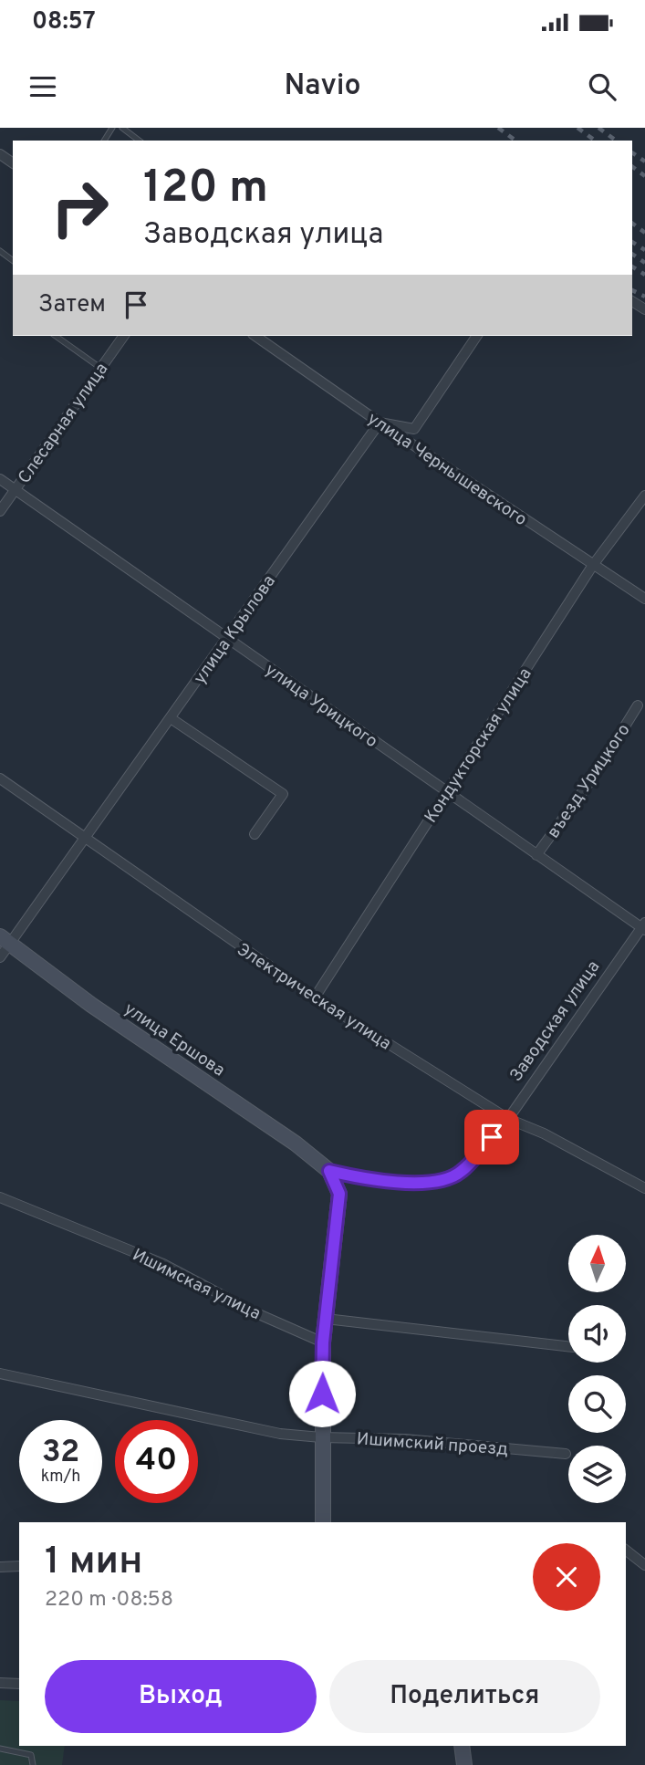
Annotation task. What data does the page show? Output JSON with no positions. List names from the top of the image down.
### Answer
{
  "streets": {
    "street": [
      "Слесарная улица",
      "улица Чернышевского",
      "улица Крылова",
      "улица Урицкого",
      "Кондукторская улица",
      "въезд Урицкого",
      "Электрическая улица",
      "Заводская улица",
      "улица Ершова",
      "Ишимская улица",
      "Ишимский проезд"
    ]
  },
  "crossings": [
    ["Слесарная улица", "улица Урицкого"],
    ["улица Чернышевского", "улица Крылова"],
    ["улица Чернышевского", "Кондукторская улица"],
    ["улица Крылова", "улица Урицкого"],
    ["улица Крылова", "Электрическая улица"],
    ["улица Крылова", "улица Ершова"],
    ["улица Урицкого", "Кондукторская улица"],
    ["улица Урицкого", "въезд Урицкого"],
    ["улица Урицкого", "Заводская улица"],
    ["Кондукторская улица", "Электрическая улица"],
    ["Электрическая улица", "Заводская улица"],
    ["Заводская улица", "улица Ершова"]
  ],
  "north": "top",
  "page": {
    "status": "08:57",
    "header": "Navio",
    "turn": ["120 m", "Заводская улица"],
    "then": "Затем",
    "speed": "32 km/h",
    "limit": "40",
    "heading": ["1 мин", "220 m · 08:58"],
    "buttons": ["Выход", "Поделиться"]
  }
}
